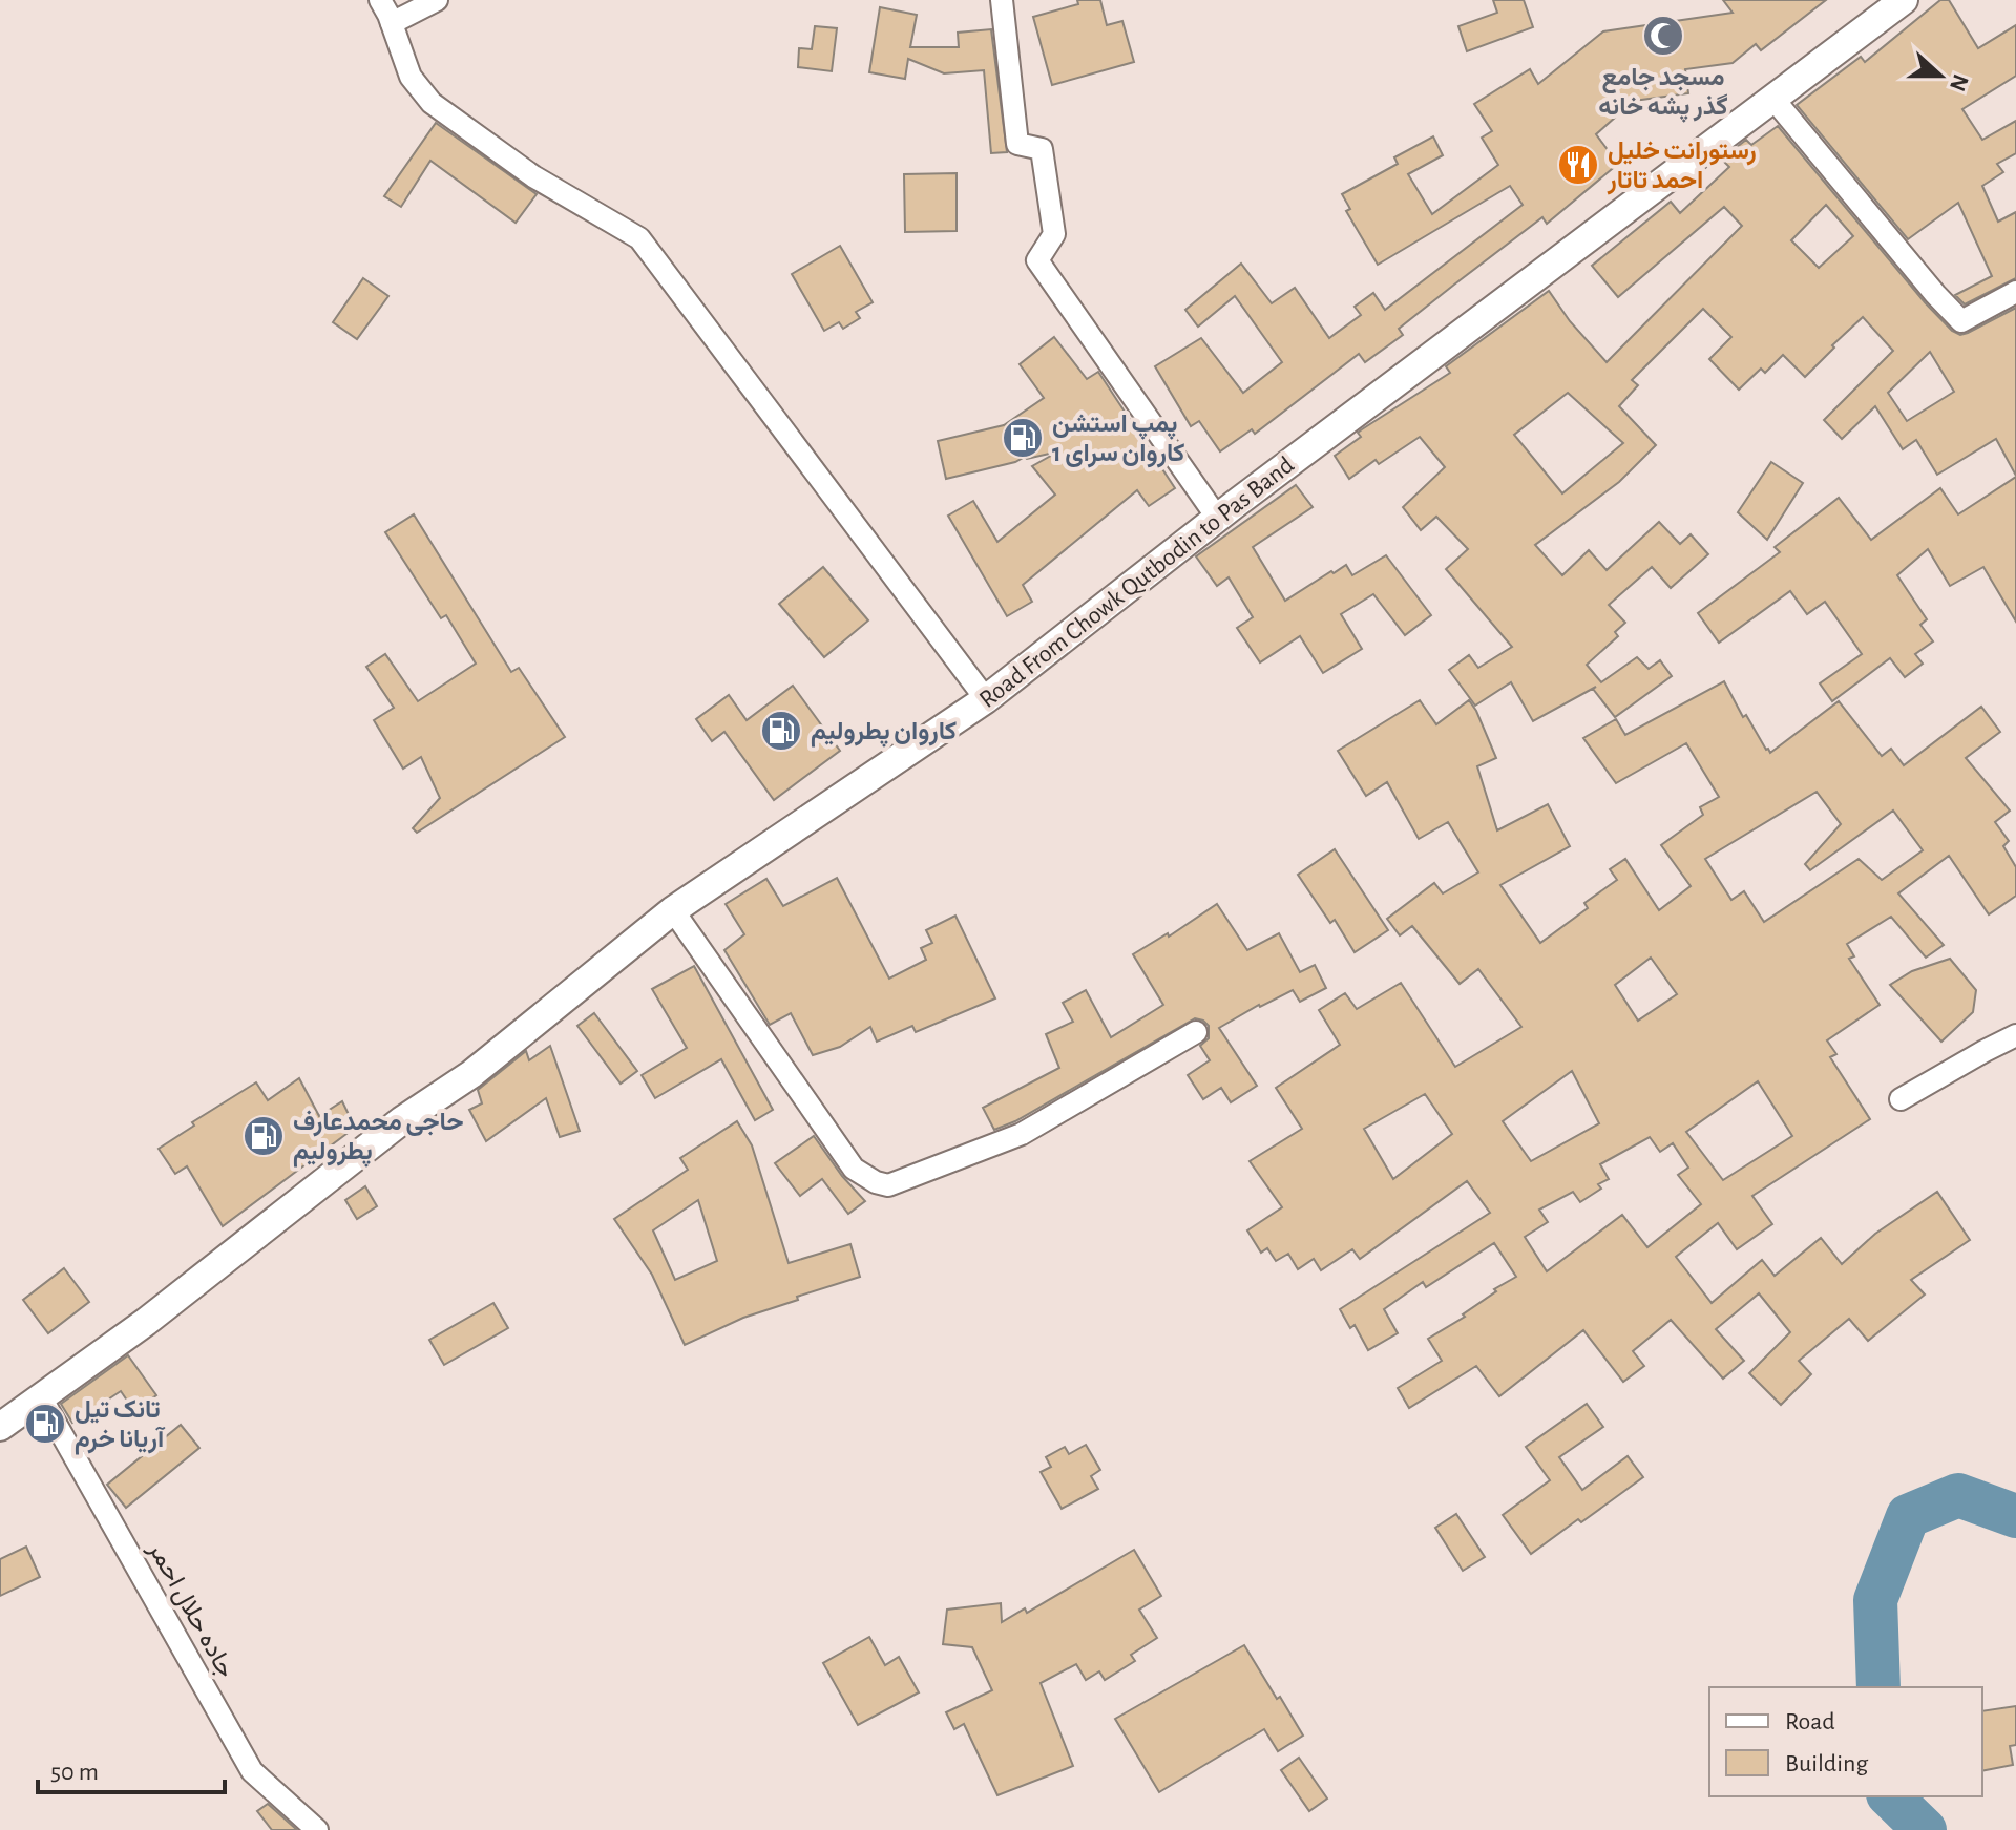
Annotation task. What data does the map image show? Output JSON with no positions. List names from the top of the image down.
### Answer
{
  "streets": {
    "main road": ["Road From Chowk Qutbodin to Pas Band"],
    "street": ["جاده حلال احمر"]
  },
  "crossings": [
    ["Road From Chowk Qutbodin to Pas Band", "جاده حلال احمر"]
  ],
  "places": {
    "mosque": ["مسجد جامع گذر پشه خانه"],
    "restaurant": ["رستورانت خلیل احمد تاتار"],
    "fuel station": [
      "پمپ استشن کاروان سرای 1",
      "کاروان پطرولیم",
      "حاجی محمدعارف پطرولیم",
      "تانک تیل آریانا خرم"
    ]
  },
  "legend": ["Road", "Building"],
  "scale_bar": "50 m",
  "north": "right"
}
